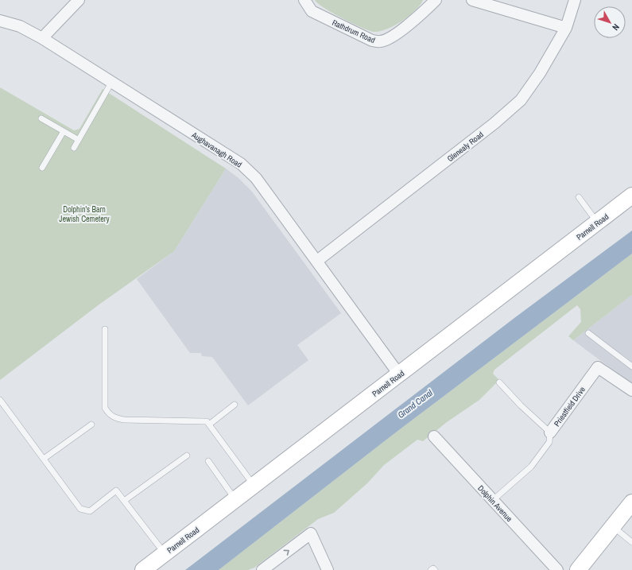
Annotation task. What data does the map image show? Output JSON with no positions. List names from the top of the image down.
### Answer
{
  "streets": {
    "main road": ["Parnell Road"],
    "street": [
      "Rathdrum Road",
      "Glenealy Road",
      "Aughavanagh Road",
      "Priestfield Drive",
      "Dolphin Avenue"
    ]
  },
  "crossings": [
    ["Glenealy Road", "Aughavanagh Road"],
    ["Aughavanagh Road", "Parnell Road"],
    ["Priestfield Drive", "Dolphin Avenue"]
  ],
  "water": ["Grand Canal"],
  "parks": ["Dolphin's Barn Jewish Cemetery"],
  "north": "bottom right"
}
